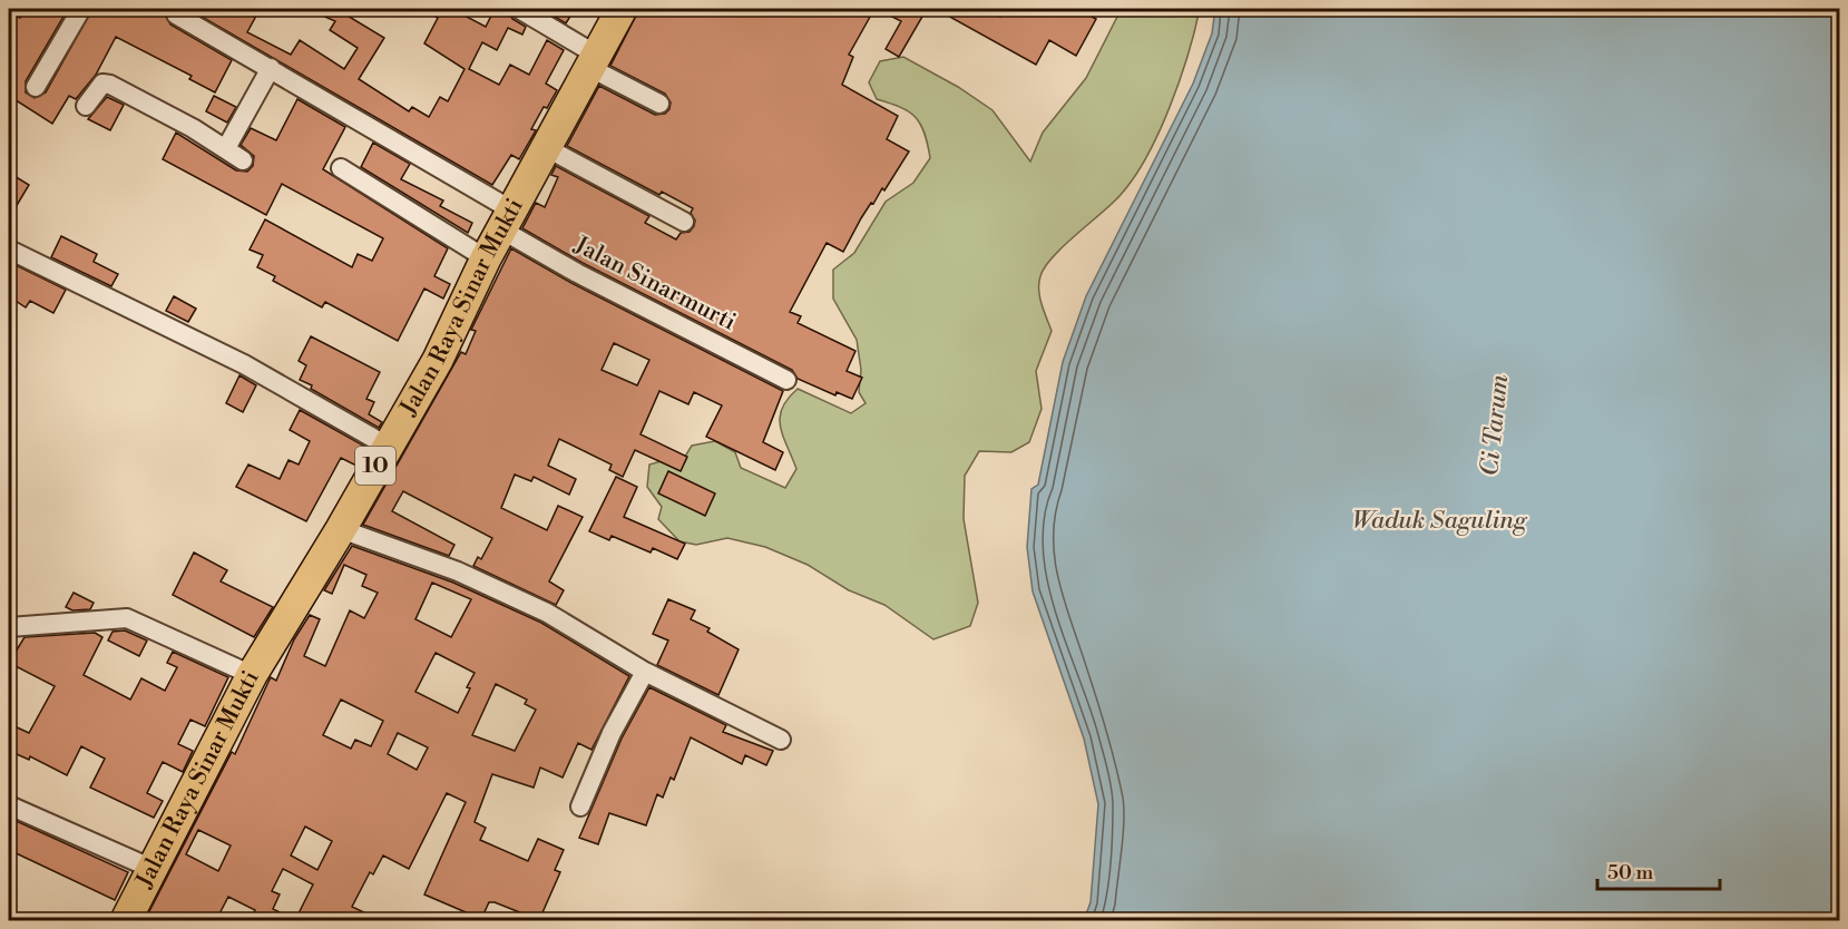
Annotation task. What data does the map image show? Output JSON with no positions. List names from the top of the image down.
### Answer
{
  "streets": {
    "highway": ["Jalan Raya Sinar Mukti", "10"],
    "street": ["Jalan Sinarmurti"]
  },
  "crossings": [
    ["Jalan Sinarmurti", "Jalan Raya Sinar Mukti"]
  ],
  "water": ["Ci Tarum", "Waduk Saguling"],
  "scale_bar": "50 m"
}
